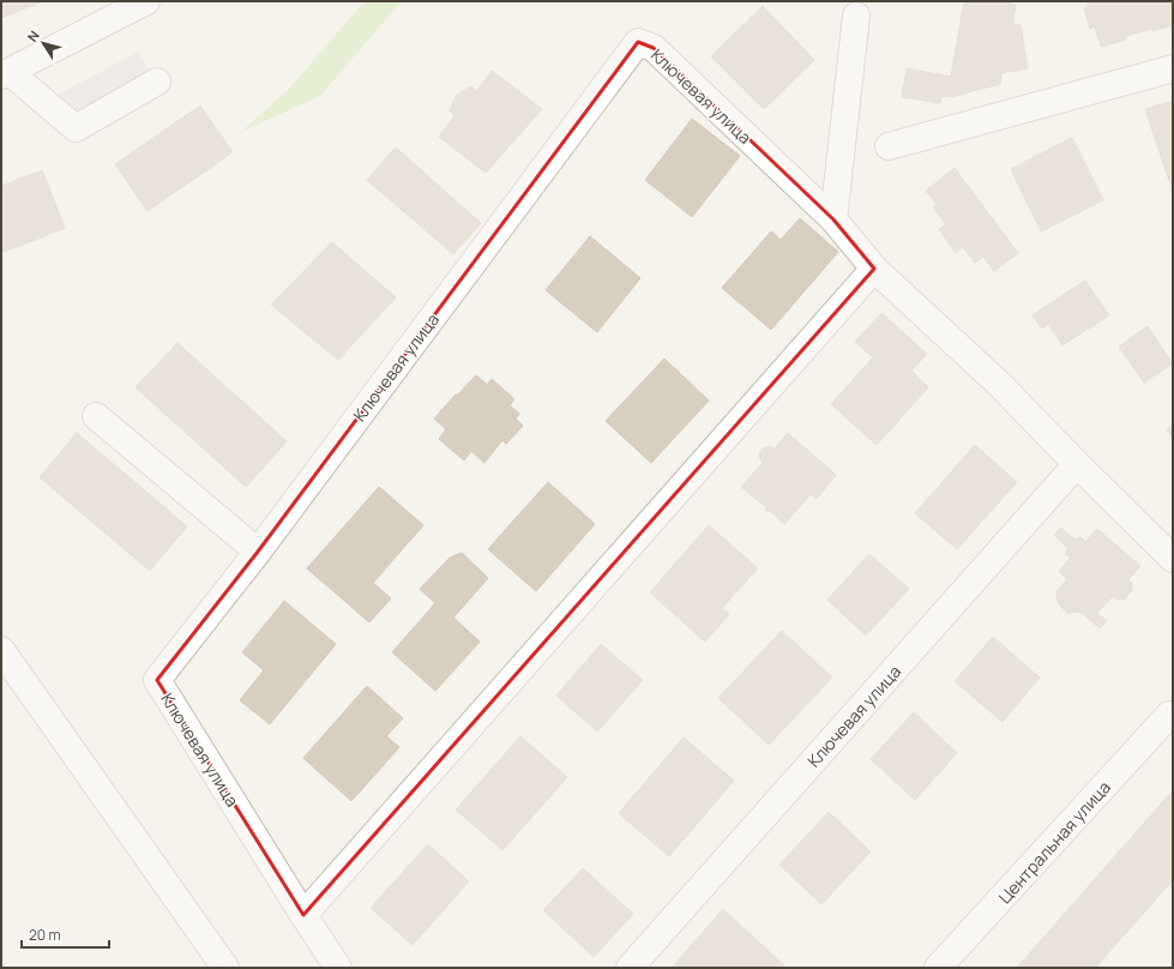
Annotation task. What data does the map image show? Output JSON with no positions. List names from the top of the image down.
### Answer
{
  "streets": {
    "street": ["Ключевая улица", "Центральная улица"]
  },
  "scale_bar": "20 m",
  "north": "top left"
}
